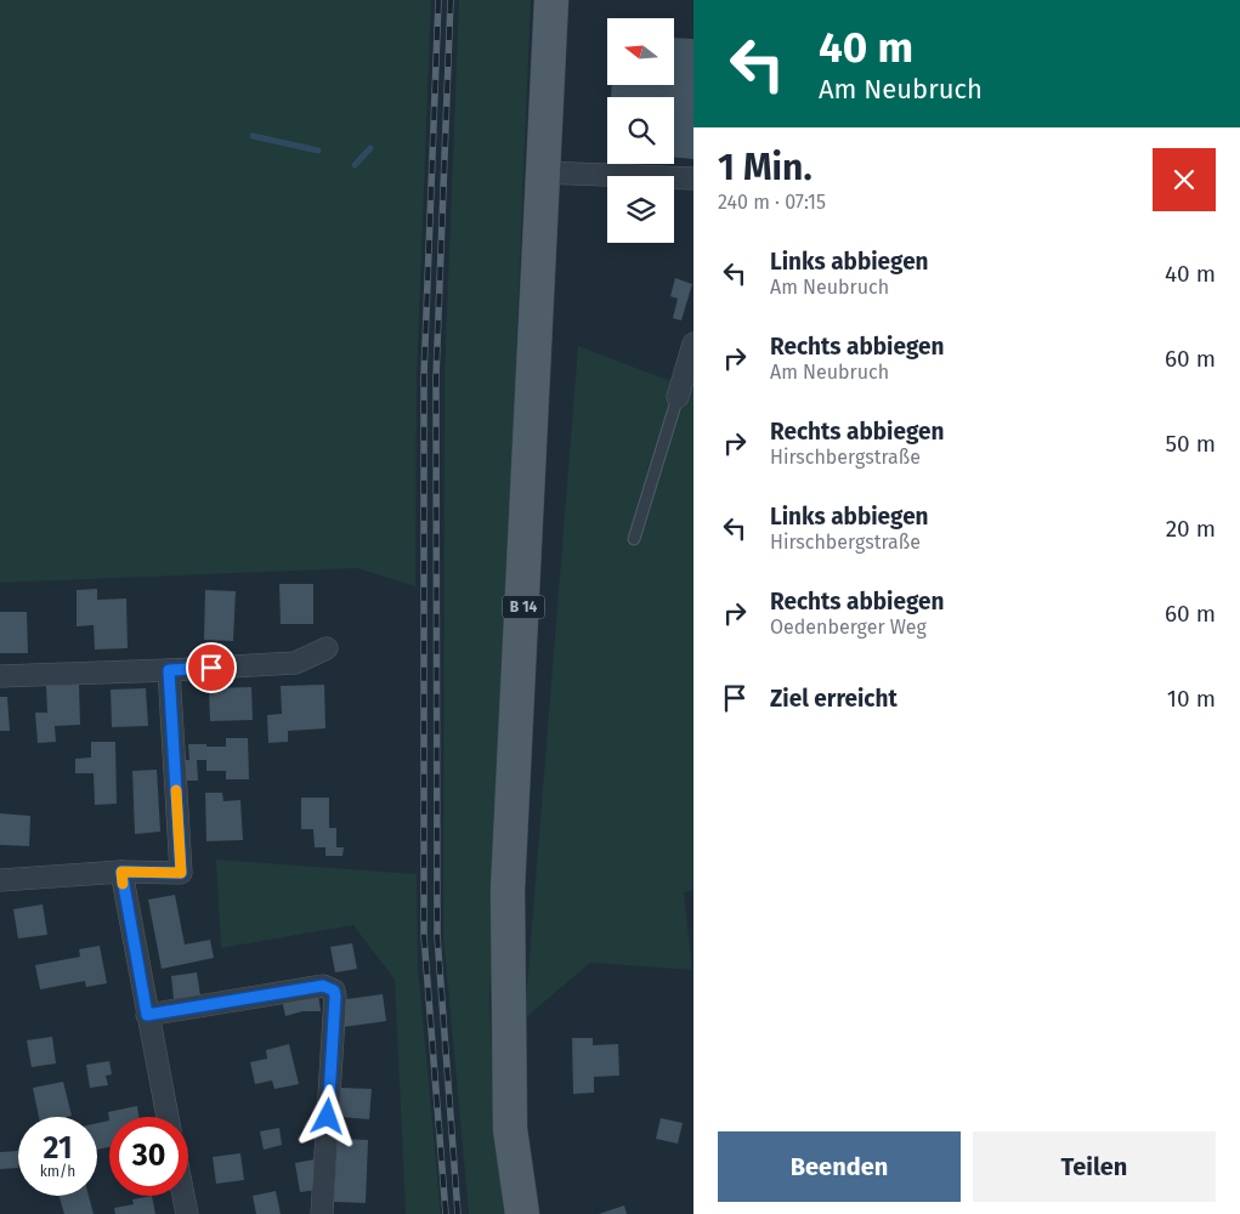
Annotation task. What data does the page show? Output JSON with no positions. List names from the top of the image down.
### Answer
{
  "streets": {
    "main road": ["B 14"]
  },
  "north": "left",
  "page": {
    "turn": ["40 m", "Am Neubruch"],
    "heading": ["1 Min.", "240 m · 07:15"],
    "list": [
      {
        "name": "Links abbiegen",
        "note": "Am Neubruch",
        "value": "40 m"
      },
      {
        "name": "Rechts abbiegen",
        "note": "Am Neubruch",
        "value": "60 m"
      },
      {
        "name": "Rechts abbiegen",
        "note": "Hirschbergstraße",
        "value": "50 m"
      },
      {
        "name": "Links abbiegen",
        "note": "Hirschbergstraße",
        "value": "20 m"
      },
      {
        "name": "Rechts abbiegen",
        "note": "Oedenberger Weg",
        "value": "60 m"
      },
      {
        "name": "Ziel erreicht",
        "value": "10 m"
      }
    ],
    "speed": "21 km/h",
    "limit": "30",
    "buttons": ["Beenden", "Teilen"]
  }
}
